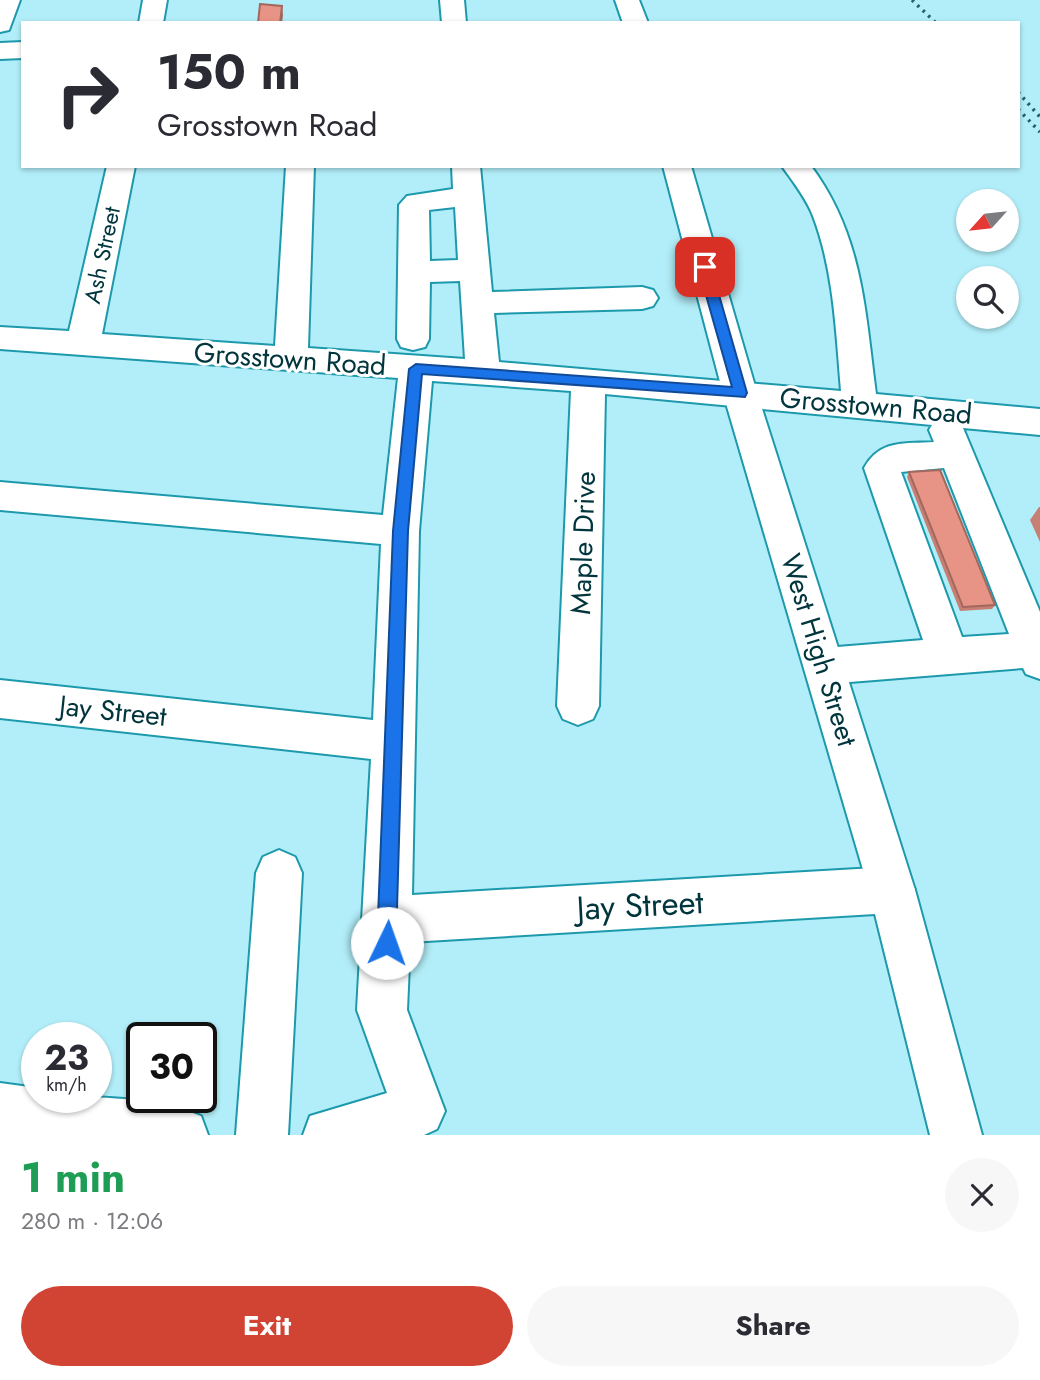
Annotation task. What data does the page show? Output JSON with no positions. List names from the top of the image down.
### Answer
{
  "streets": {
    "street": [
      "Ash Street",
      "Grosstown Road",
      "Maple Drive",
      "West High Street",
      "Jay Street"
    ]
  },
  "crossings": [
    ["Ash Street", "Grosstown Road"],
    ["Grosstown Road", "Maple Drive"],
    ["Grosstown Road", "West High Street"],
    ["West High Street", "Jay Street"]
  ],
  "north": "bottom left",
  "page": {
    "turn": ["150 m", "Grosstown Road"],
    "speed": "23 km/h",
    "limit": "30",
    "heading": ["1 min", "280 m · 12:06"],
    "buttons": ["Exit", "Share"]
  }
}
